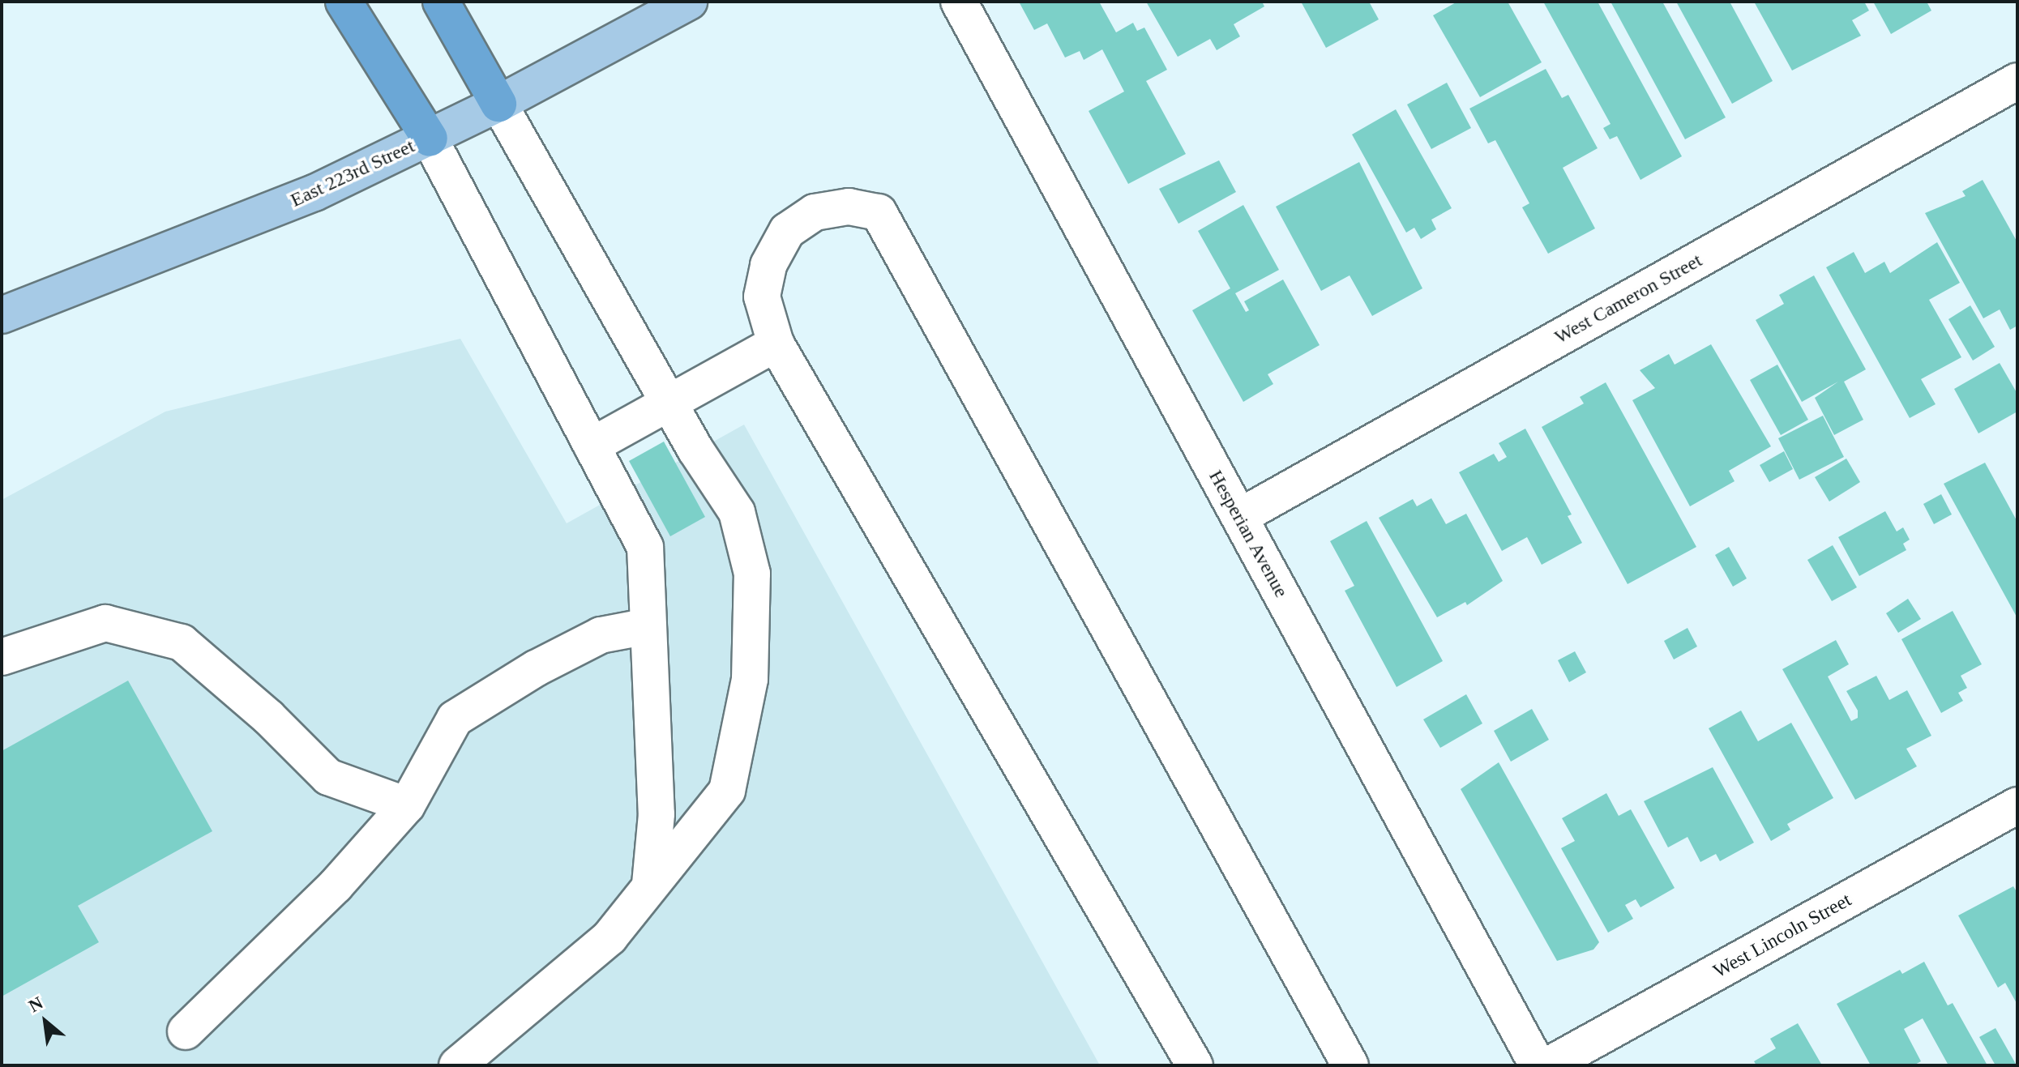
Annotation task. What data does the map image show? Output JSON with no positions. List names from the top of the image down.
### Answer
{
  "streets": {
    "main road": ["East 223rd Street"],
    "street": ["West Cameron Street", "Hesperian Avenue", "West Lincoln Street"]
  },
  "crossings": [
    ["West Cameron Street", "Hesperian Avenue"]
  ],
  "north": "top left"
}
